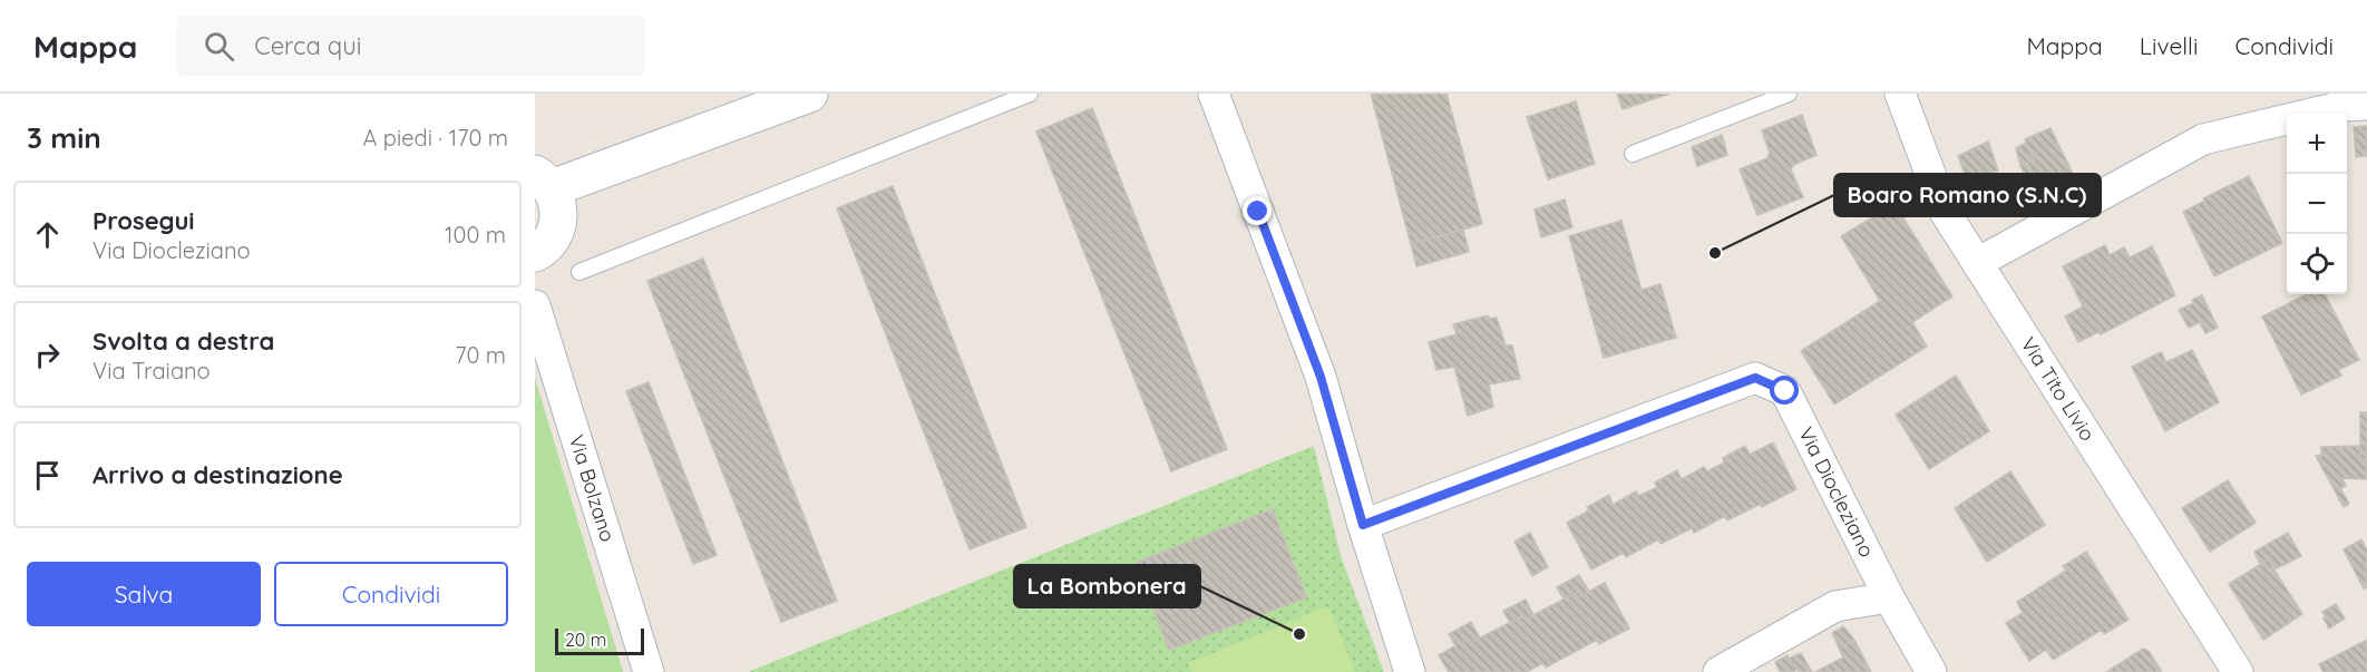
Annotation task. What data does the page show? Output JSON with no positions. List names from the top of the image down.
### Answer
{
  "streets": {
    "street": ["Via Tito Livio", "Via Bolzano", "Via Diocleziano"]
  },
  "places": ["Boaro Romano (S.N.C)", "La Bombonera"],
  "scale_bar": "20 m",
  "page": {
    "header": "Mappa",
    "search": "Cerca qui",
    "nav": ["Mappa", "Livelli", "Condividi"],
    "heading": ["3 min", "A piedi · 170 m"],
    "map_buttons": ["+", "−"],
    "list": [
      ["Prosegui", "Via Diocleziano", "100 m"],
      ["Svolta a destra", "Via Traiano", "70 m"],
      "Arrivo a destinazione"
    ],
    "buttons": ["Salva", "Condividi"],
    "scale": "20 m"
  }
}
